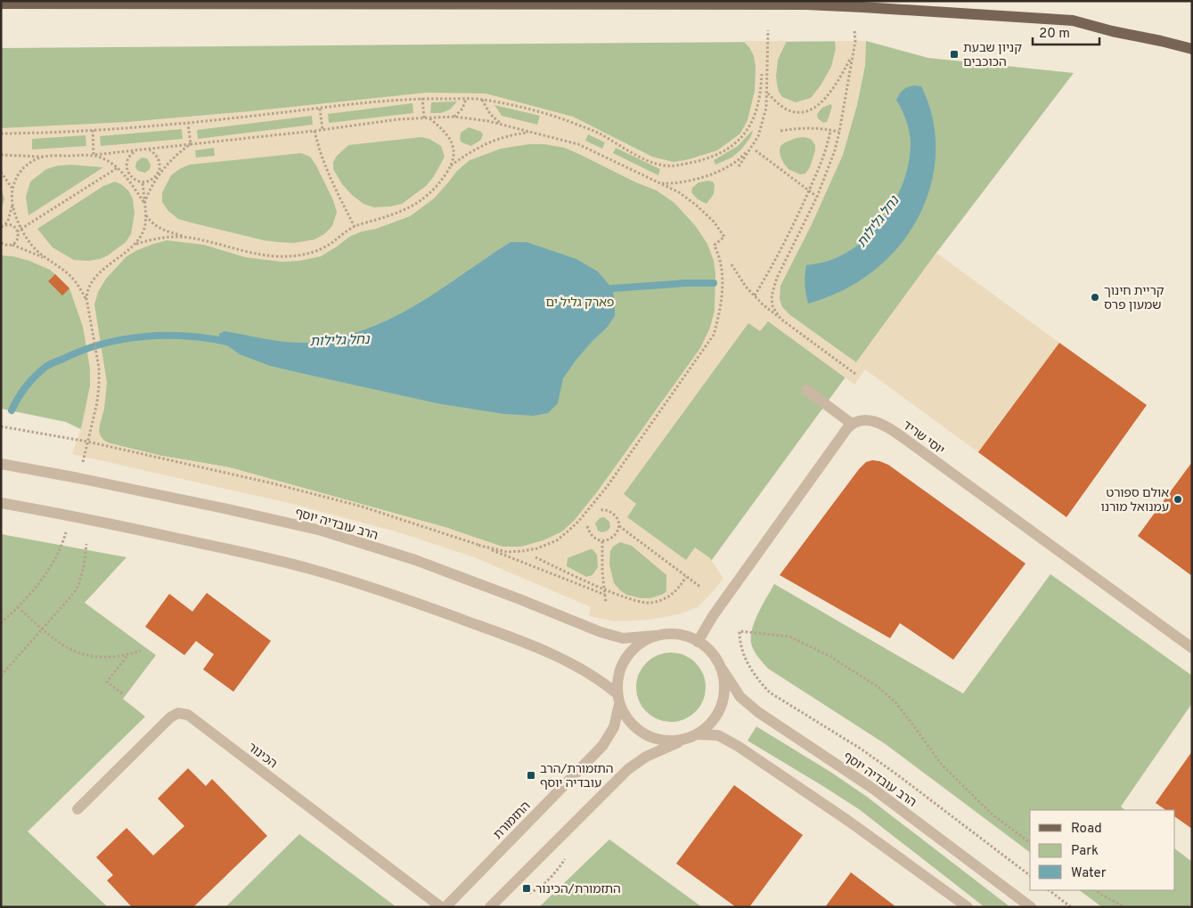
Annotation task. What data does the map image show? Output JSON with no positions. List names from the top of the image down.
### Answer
{
  "streets": {
    "street": [
      "יוסי שריד",
      "הרב עובדיה יוסף",
      "הכינור",
      "התזמורת"
    ]
  },
  "crossings": [
    ["הרב עובדיה יוסף", "התזמורת"]
  ],
  "water": ["נחל גלילות"],
  "parks": ["פארק גליל ים"],
  "places": {
    "transit": ["קניון שבעת הכוכבים", "התזמורת/הרב עובדיה יוסף", "התזמורת/הכינור"],
    "other": ["קריית חינוך שמעון פרס", "אולם ספורט עמנואל מורנו"]
  },
  "legend": ["Road", "Park", "Water"],
  "scale_bar": "20 m"
}
